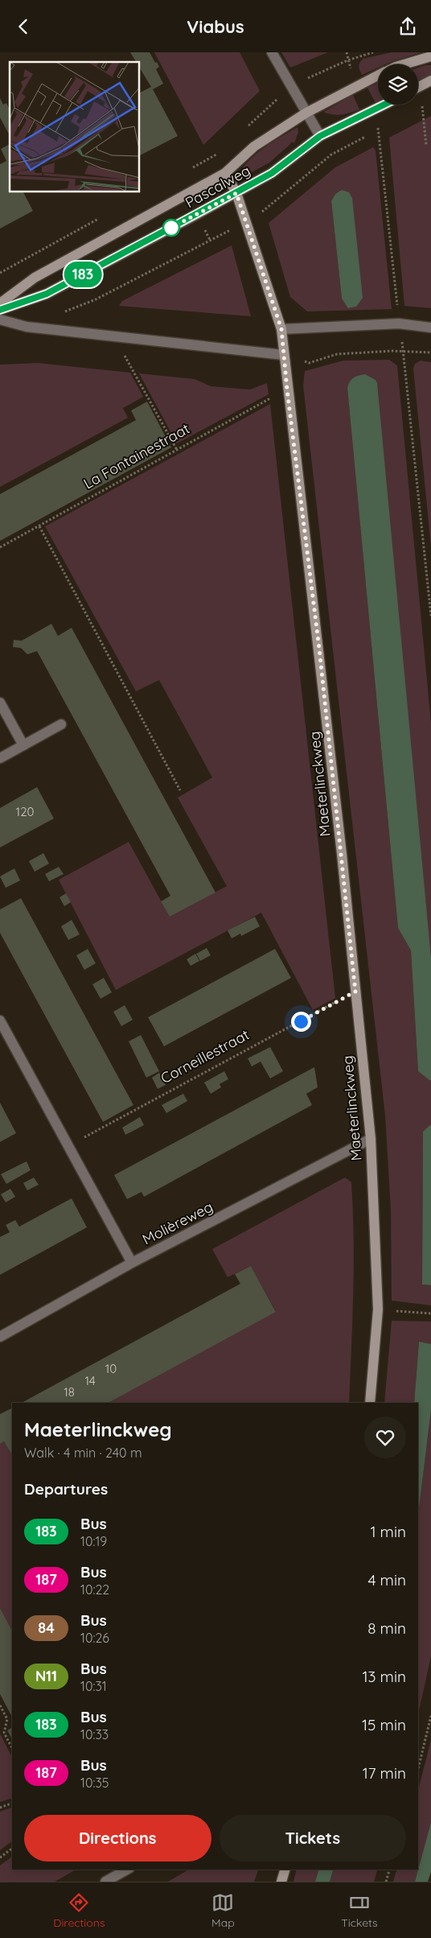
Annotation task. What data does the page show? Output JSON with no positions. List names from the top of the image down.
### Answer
{
  "streets": {
    "street": ["Pascalweg", "Maeterlinckweg", "Molièreweg"],
    "path": ["La Fontainestraat", "Corneillestraat"]
  },
  "crossings": [
    ["Pascalweg", "Maeterlinckweg"],
    ["La Fontainestraat", "Maeterlinckweg"],
    ["Maeterlinckweg", "Corneillestraat"],
    ["Maeterlinckweg", "Molièreweg"]
  ],
  "lines": ["bus line 183"],
  "house_numbers": [
    "120",
    "10",
    "14",
    "18"
  ],
  "page": {
    "header": "Viabus",
    "on_map": "183",
    "heading": [
      ["Maeterlinckweg", "Walk · 4 min · 240 m"],
      "Departures"
    ],
    "list": [
      {
        "mark": "183",
        "name": "Bus",
        "note": "10:19",
        "value": "1 min"
      },
      {
        "mark": "187",
        "name": "Bus",
        "note": "10:22",
        "value": "4 min"
      },
      {
        "mark": "84",
        "name": "Bus",
        "note": "10:26",
        "value": "8 min"
      },
      {
        "mark": "N11",
        "name": "Bus",
        "note": "10:31",
        "value": "13 min"
      },
      {
        "mark": "183",
        "name": "Bus",
        "note": "10:33",
        "value": "15 min"
      },
      {
        "mark": "187",
        "name": "Bus",
        "note": "10:35",
        "value": "17 min"
      }
    ],
    "buttons": ["Directions", "Tickets"],
    "tabs": ["Directions", "Map", "Tickets"]
  }
}
